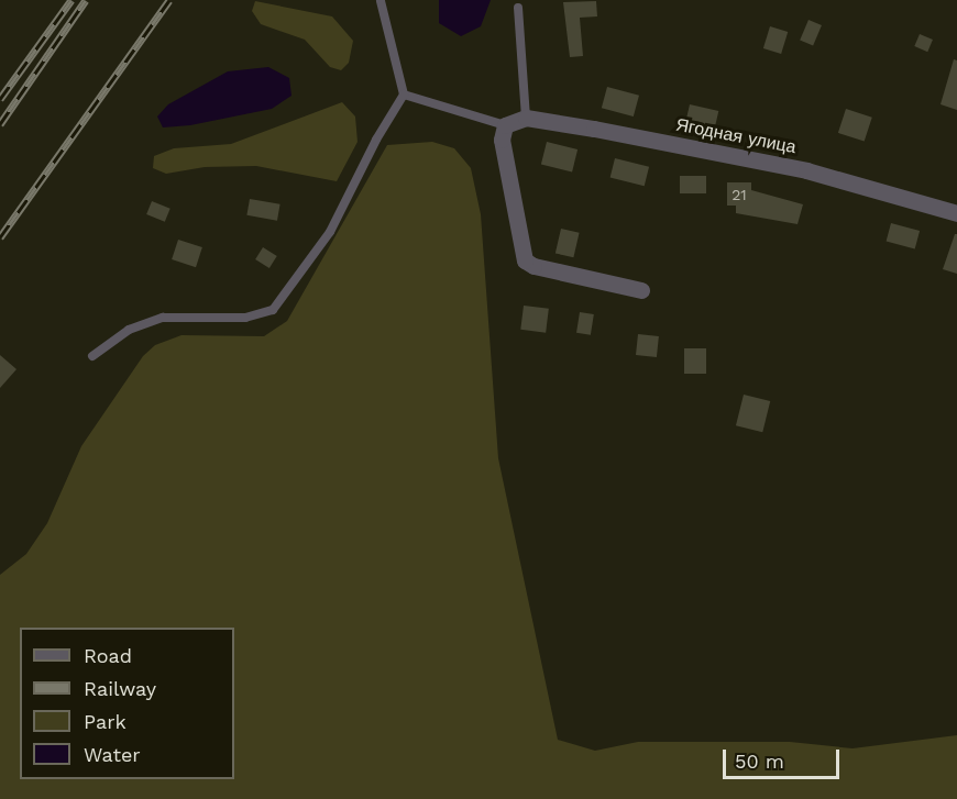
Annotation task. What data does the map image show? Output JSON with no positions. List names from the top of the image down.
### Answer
{
  "streets": {
    "street": ["Ягодная улица"]
  },
  "house_numbers": ["21"],
  "legend": [
    "Road",
    "Railway",
    "Park",
    "Water"
  ],
  "scale_bar": "50 m"
}
